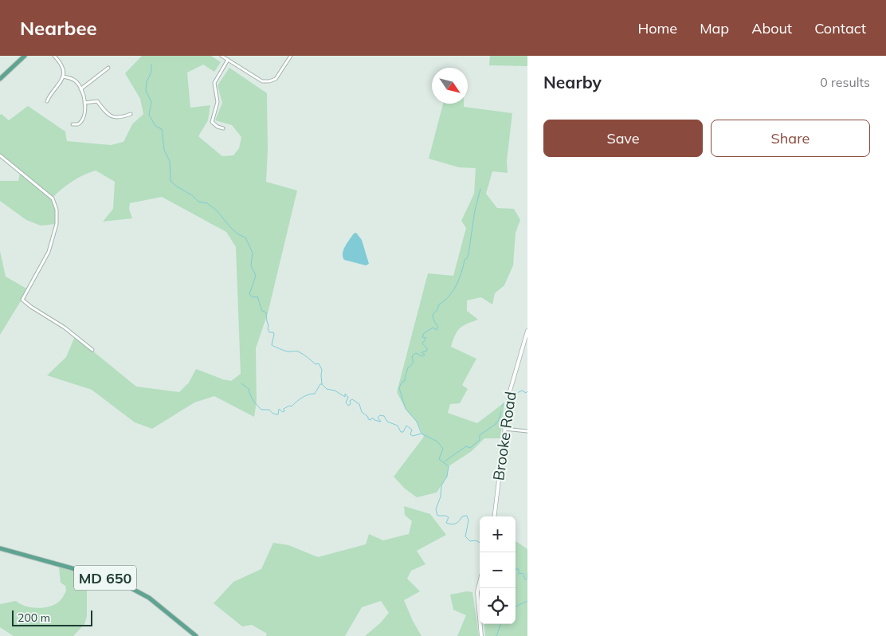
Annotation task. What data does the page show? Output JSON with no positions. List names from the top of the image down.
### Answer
{
  "streets": {
    "main road": ["MD 650"],
    "street": ["Brooke Road"]
  },
  "scale_bar": "200 m",
  "north": "bottom right",
  "page": {
    "header": "Nearbee",
    "nav": [
      "Home",
      "Map",
      "About",
      "Contact"
    ],
    "heading": ["Nearby", "0 results"],
    "buttons": ["Save", "Share"],
    "map_buttons": ["+", "−"],
    "scale": "200 m"
  }
}
